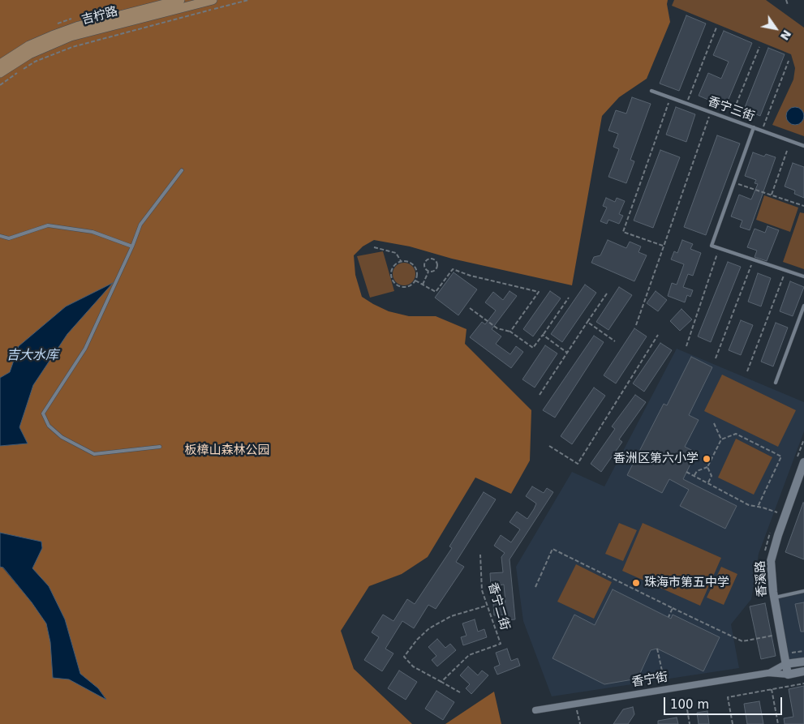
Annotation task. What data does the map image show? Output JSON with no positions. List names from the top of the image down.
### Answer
{
  "streets": {
    "main road": ["吉柠路"],
    "street": ["香溪路", "香宁街"],
    "lane": ["香宁三街"],
    "path": ["香宁二街"]
  },
  "crossings": [
    ["香溪路", "香宁街"]
  ],
  "water": ["吉大水库"],
  "parks": ["板樟山森林公园"],
  "places": ["香洲区第六小学", "珠海市第五中学"],
  "scale_bar": "100 m",
  "north": "bottom right"
}
